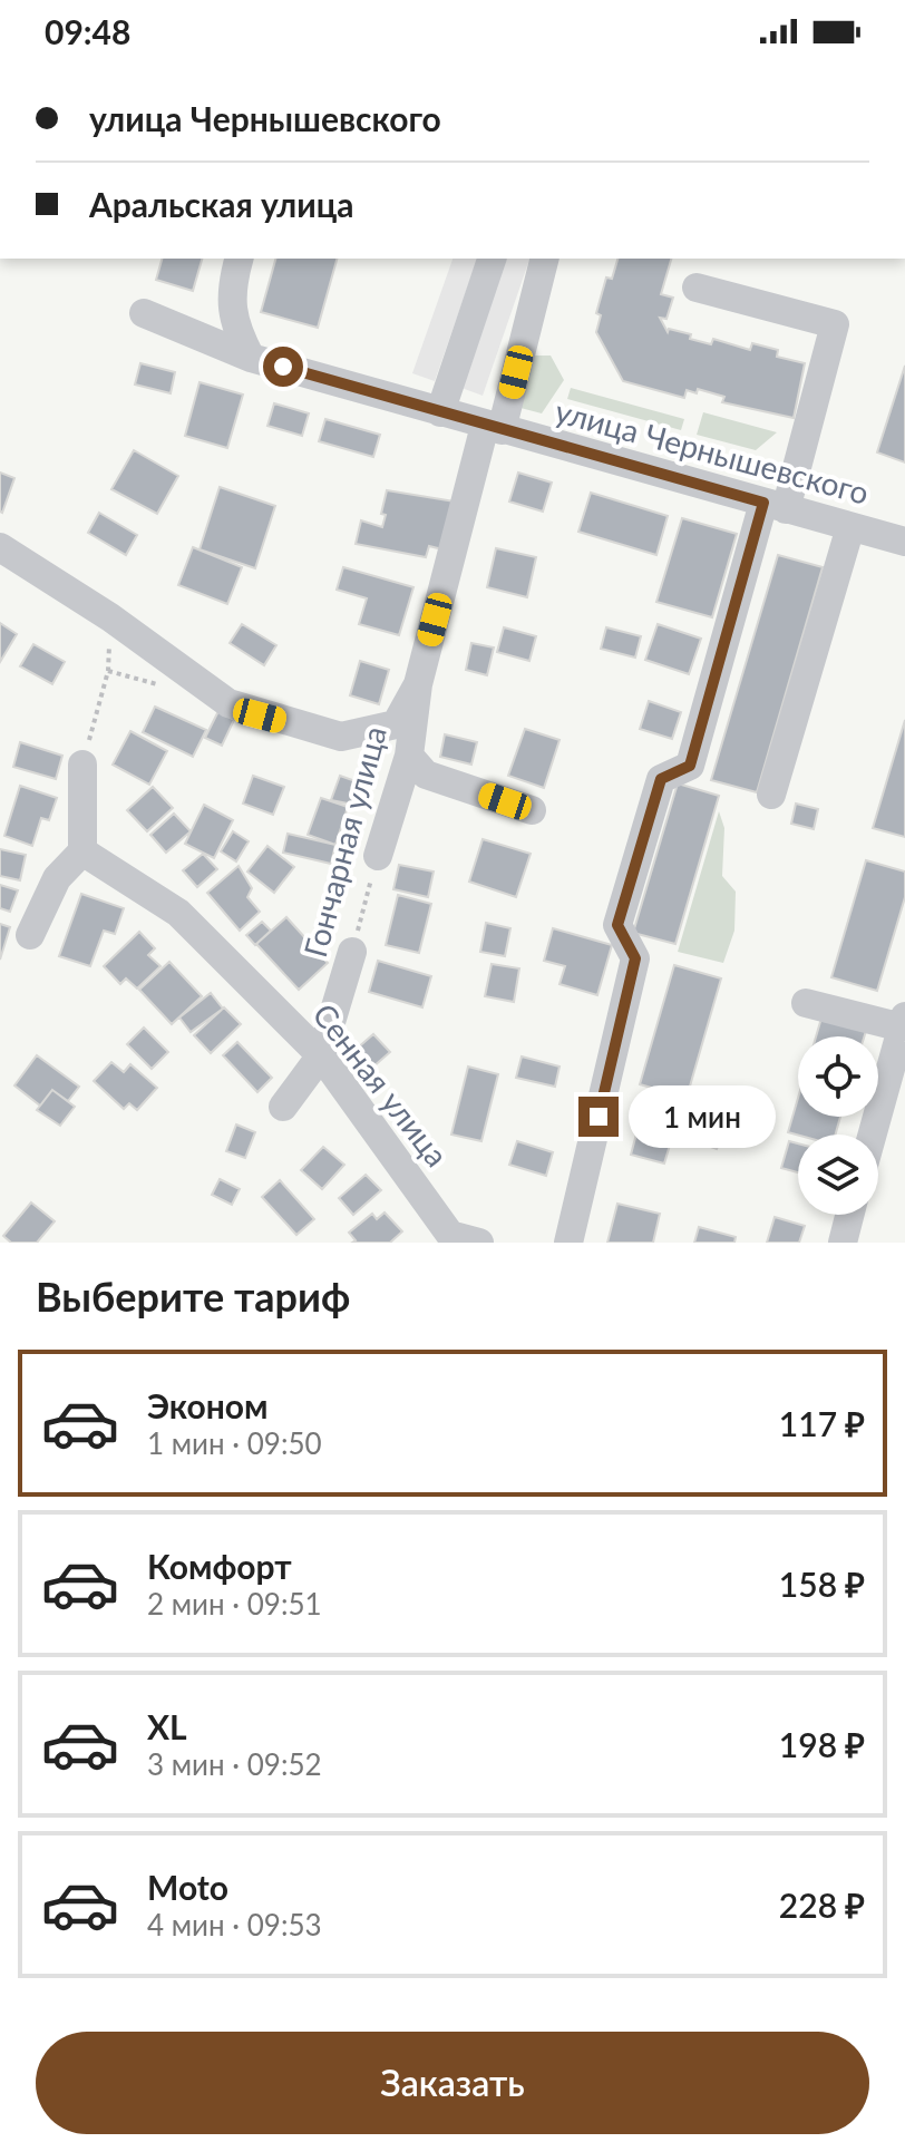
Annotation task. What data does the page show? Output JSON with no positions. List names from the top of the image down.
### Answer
{
  "streets": {
    "street": ["улица Чернышевского", "Гончарная улица", "Сенная улица"]
  },
  "crossings": [
    ["улица Чернышевского", "Гончарная улица"],
    ["Гончарная улица", "Сенная улица"]
  ],
  "page": {
    "status": "09:48",
    "banner": ["улица Чернышевского", "Аральская улица"],
    "bubble": "1 мин",
    "heading": "Выберите тариф",
    "list": [
      {
        "name": "Эконом",
        "note": "1 мин · 09:50",
        "value": "117 ₽"
      },
      {
        "name": "Комфорт",
        "note": "2 мин · 09:51",
        "value": "158 ₽"
      },
      {
        "name": "XL",
        "note": "3 мин · 09:52",
        "value": "198 ₽"
      },
      {
        "name": "Moto",
        "note": "4 мин · 09:53",
        "value": "228 ₽"
      }
    ],
    "buttons": "Заказать"
  }
}
